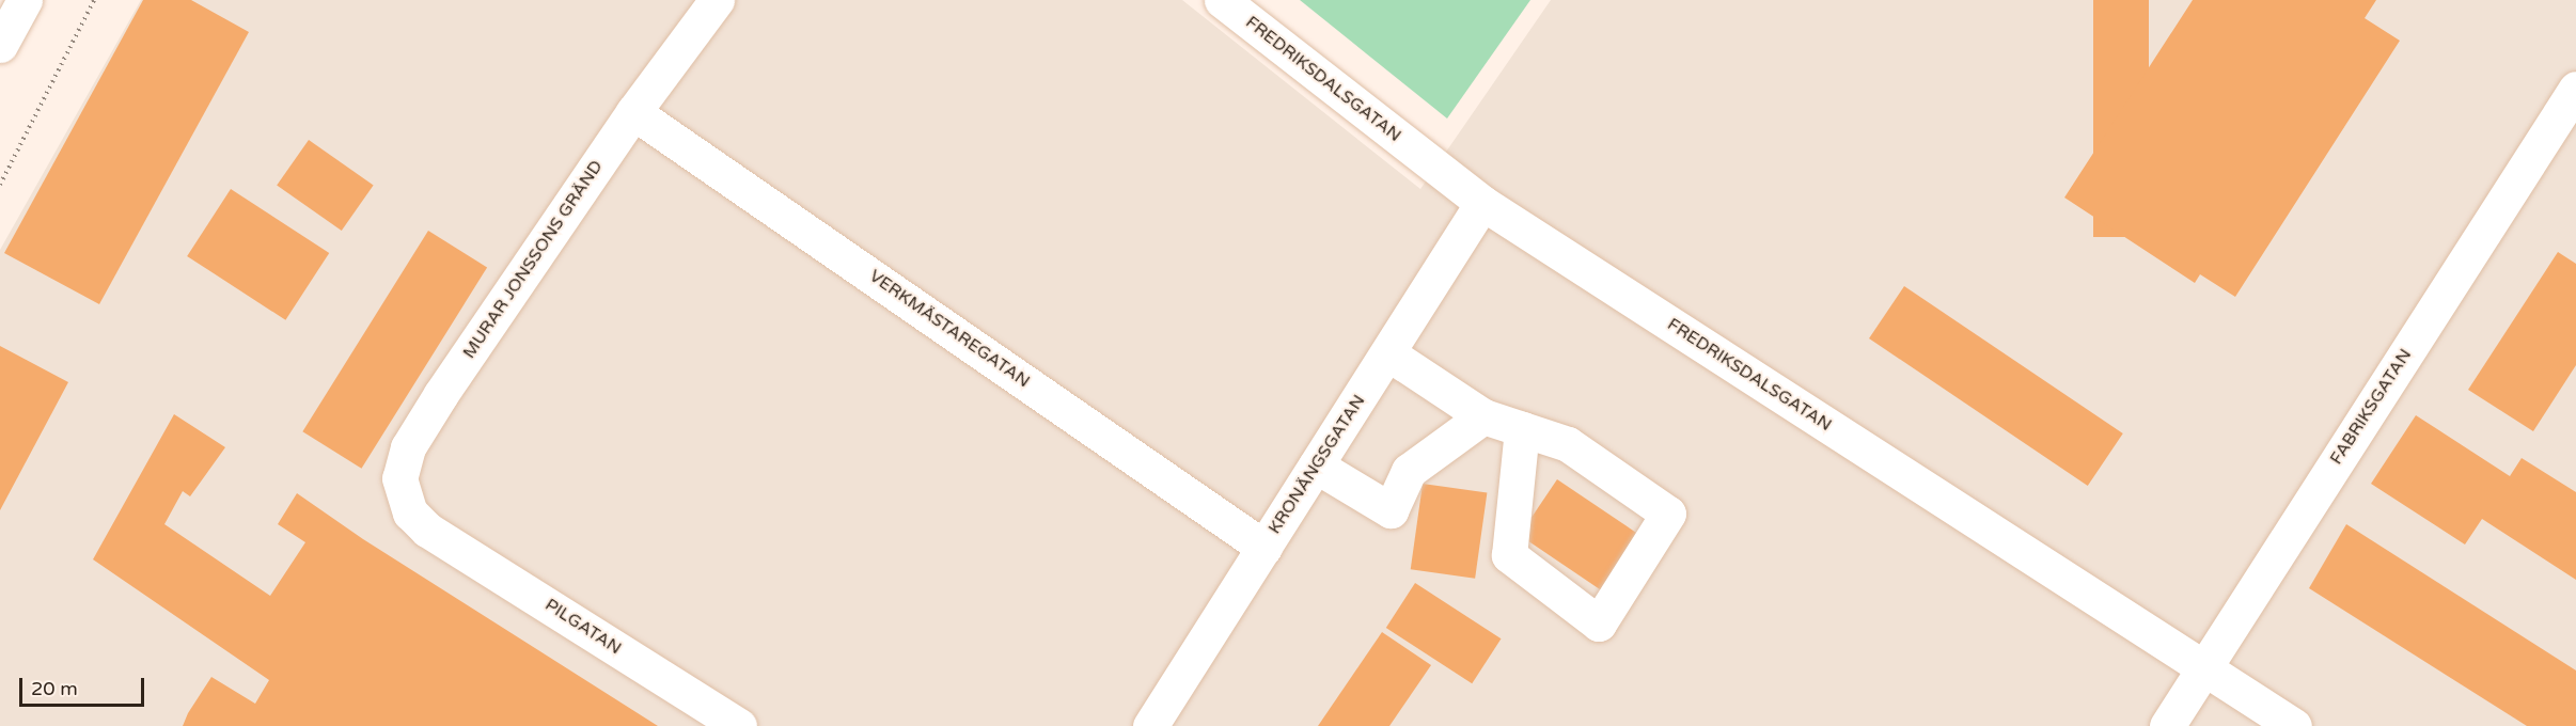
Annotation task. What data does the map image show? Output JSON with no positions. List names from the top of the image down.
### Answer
{
  "streets": {
    "street": [
      "FREDRIKSDALSGATAN",
      "MURAR JONSSONS GRÄND",
      "VERKMÄSTAREGATAN",
      "FABRIKSGATAN",
      "KRONÄNGSGATAN",
      "PILGATAN"
    ]
  },
  "crossings": [
    ["FREDRIKSDALSGATAN", "FABRIKSGATAN"],
    ["FREDRIKSDALSGATAN", "KRONÄNGSGATAN"],
    ["MURAR JONSSONS GRÄND", "VERKMÄSTAREGATAN"],
    ["MURAR JONSSONS GRÄND", "PILGATAN"],
    ["VERKMÄSTAREGATAN", "KRONÄNGSGATAN"]
  ],
  "scale_bar": "20 m"
}
